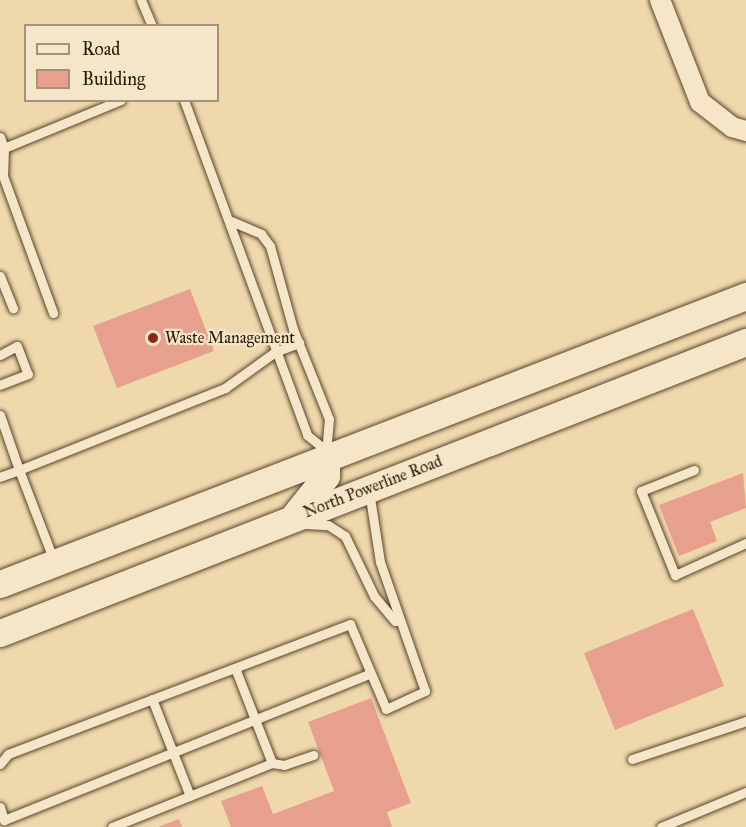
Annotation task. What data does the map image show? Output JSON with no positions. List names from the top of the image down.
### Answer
{
  "streets": {
    "main road": ["North Powerline Road"]
  },
  "places": ["Waste Management"],
  "legend": ["Road", "Building"]
}
